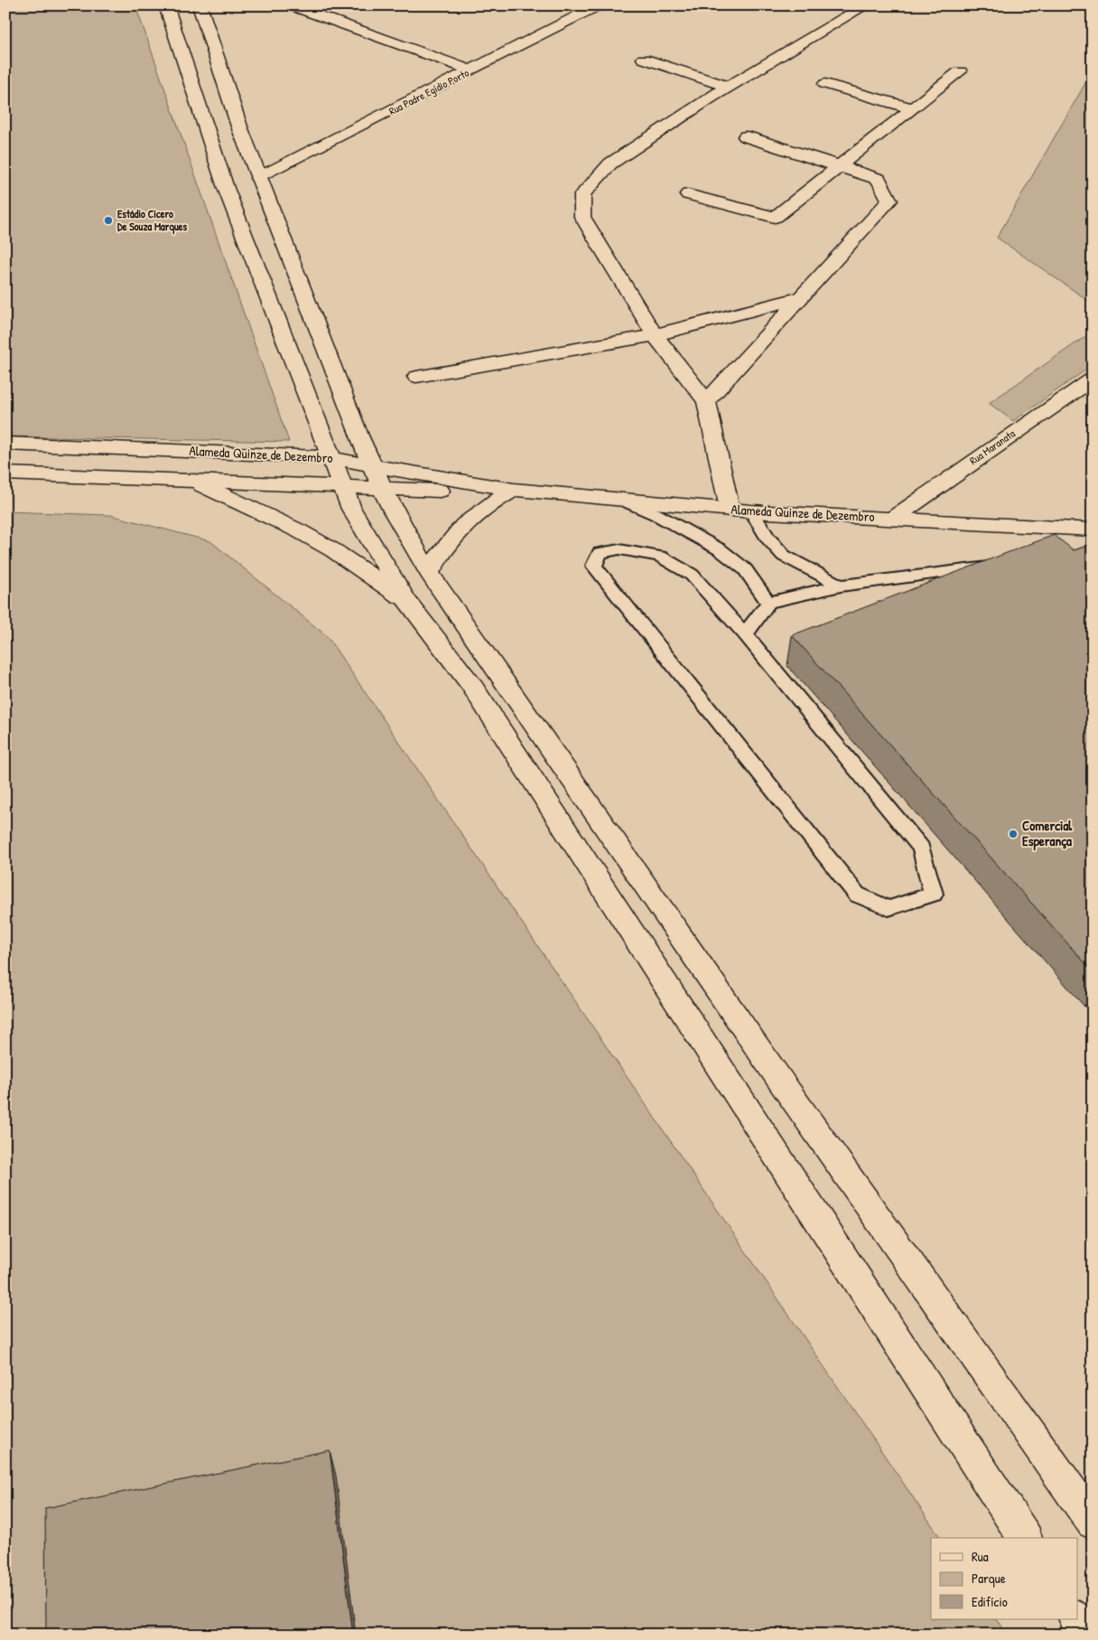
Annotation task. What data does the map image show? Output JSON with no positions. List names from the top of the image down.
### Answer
{
  "streets": {
    "main road": ["Rua Padre Egídio Porto", "Rua Maranata", "Alameda Quinze de Dezembro"]
  },
  "crossings": [
    ["Rua Maranata", "Alameda Quinze de Dezembro"]
  ],
  "places": ["Estádio Cicero De Souza Marques", "Comercial Esperança"],
  "legend": ["Rua", "Parque", "Edifício"]
}
